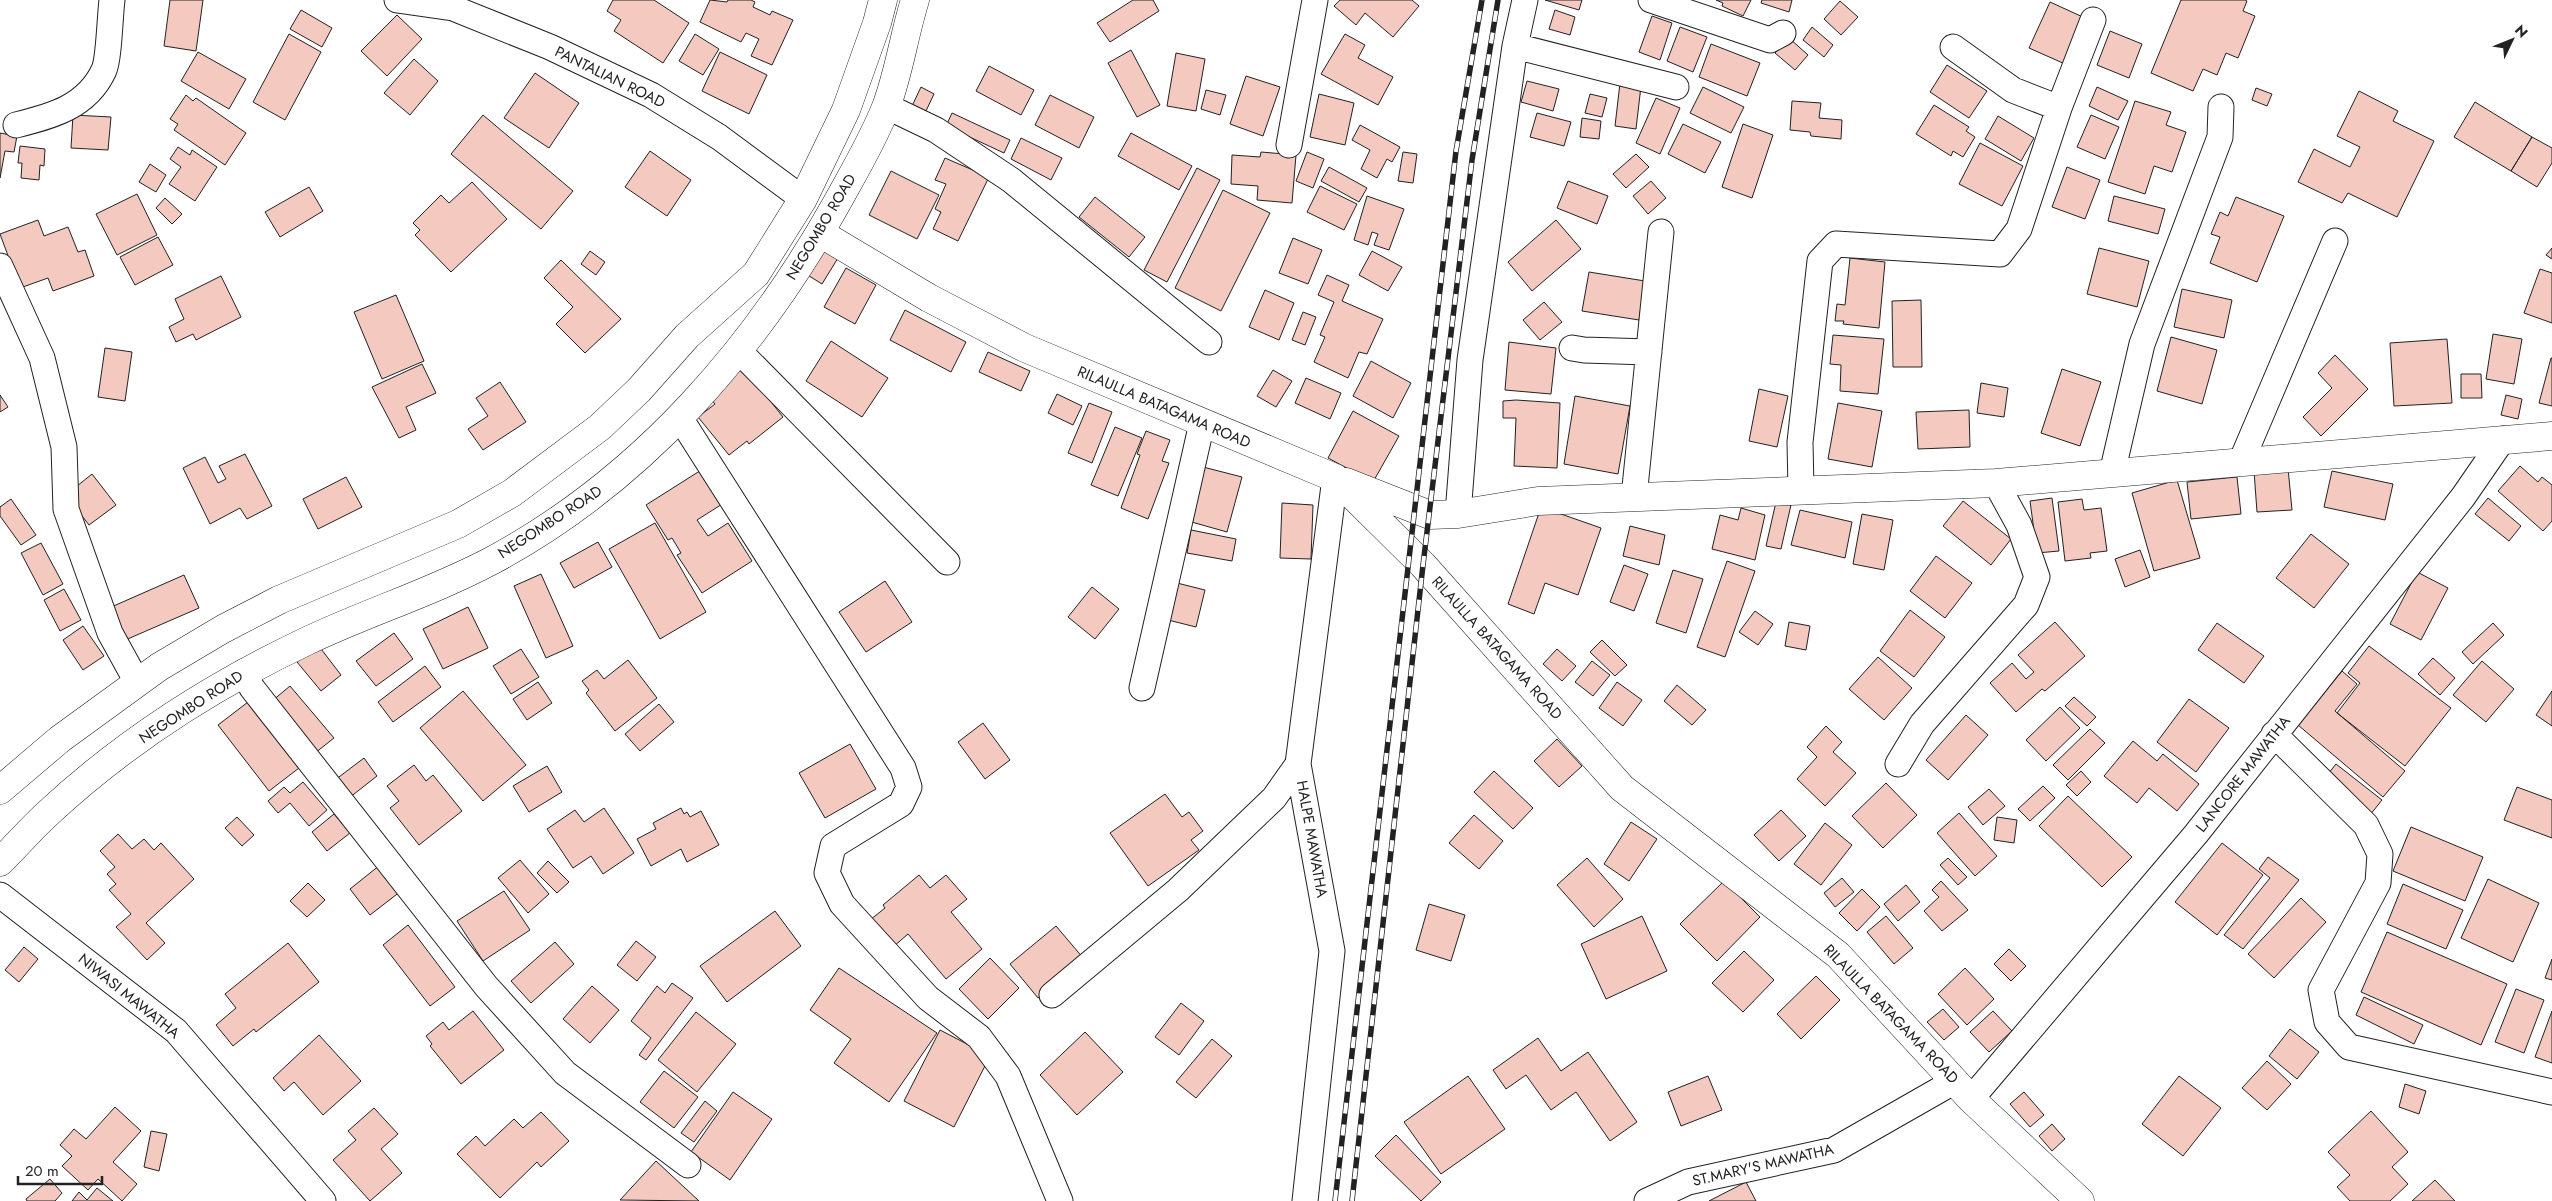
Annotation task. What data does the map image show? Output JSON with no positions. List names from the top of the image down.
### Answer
{
  "streets": {
    "main road": ["NEGOMBO ROAD", "RILAULLA BATAGAMA ROAD"],
    "street": [
      "PANTALIAN ROAD",
      "LANCORE MAWATHA",
      "HALPE MAWATHA",
      "NIWASI MAWATHA",
      "ST.MARY'S MAWATHA"
    ]
  },
  "crossings": [
    ["PANTALIAN ROAD", "NEGOMBO ROAD"],
    ["NEGOMBO ROAD", "RILAULLA BATAGAMA ROAD"],
    ["RILAULLA BATAGAMA ROAD", "LANCORE MAWATHA"],
    ["RILAULLA BATAGAMA ROAD", "HALPE MAWATHA"],
    ["RILAULLA BATAGAMA ROAD", "ST.MARY'S MAWATHA"],
    ["LANCORE MAWATHA", "ST.MARY'S MAWATHA"]
  ],
  "scale_bar": "20 m",
  "north": "top right"
}
